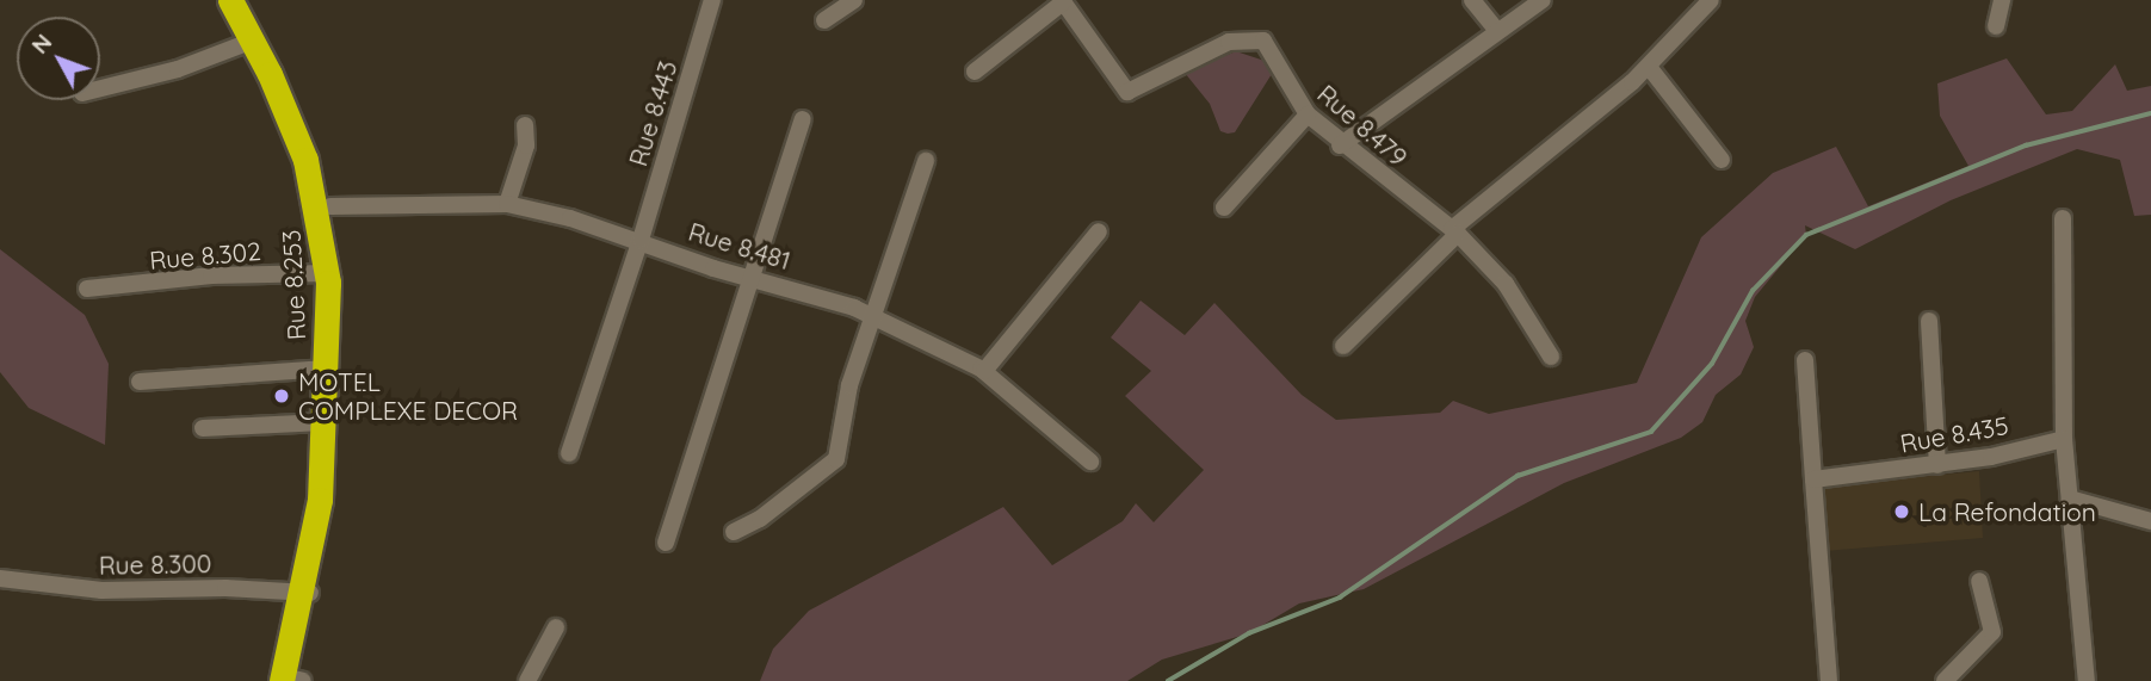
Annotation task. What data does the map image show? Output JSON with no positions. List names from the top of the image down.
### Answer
{
  "streets": {
    "highway": ["Rue 8.253"],
    "street": [
      "Rue 8.443",
      "Rue 8.479",
      "Rue 8.481",
      "Rue 8.302",
      "Rue 8.435",
      "Rue 8.300"
    ]
  },
  "crossings": [
    ["Rue 8.443", "Rue 8.481"],
    ["Rue 8.481", "Rue 8.253"],
    ["Rue 8.302", "Rue 8.253"],
    ["Rue 8.253", "Rue 8.300"]
  ],
  "places": ["MOTEL COMPLEXE DECOR", "La Refondation"],
  "north": "top left"
}
